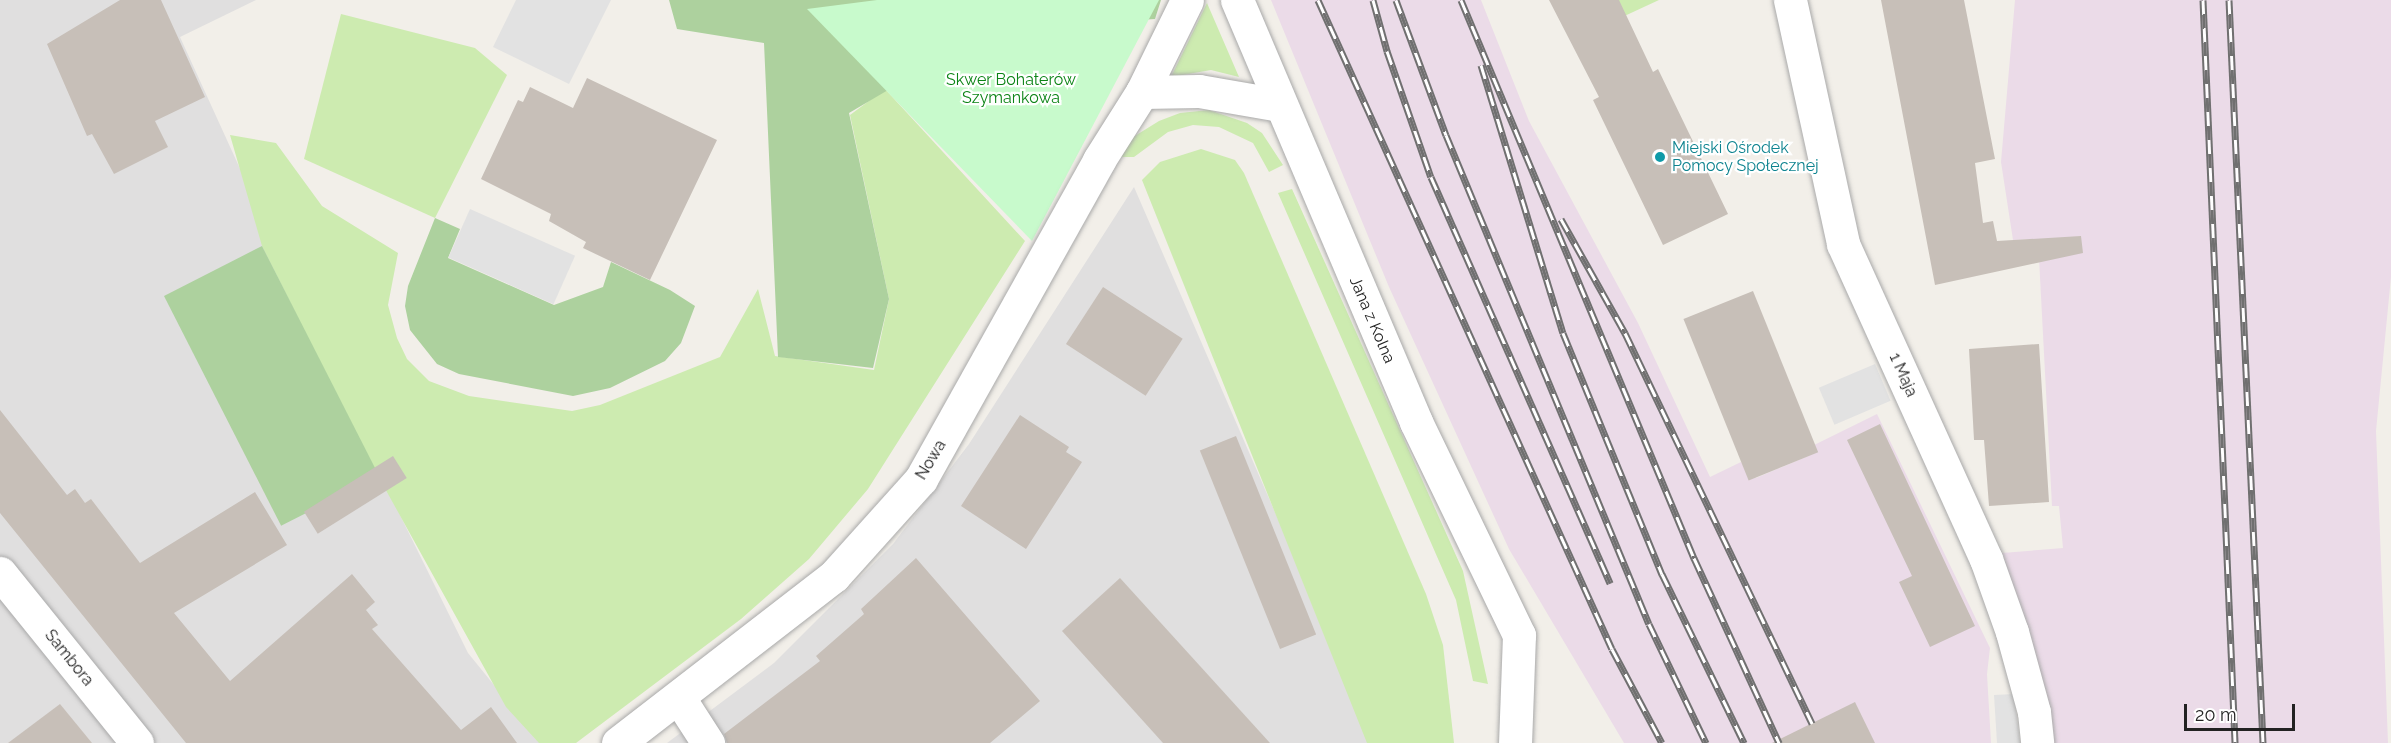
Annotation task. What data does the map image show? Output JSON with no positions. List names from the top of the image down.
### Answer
{
  "streets": {
    "street": [
      "Jana z Kolna",
      "1 Maja",
      "Nowa",
      "Sambora"
    ]
  },
  "parks": ["Skwer Bohaterów Szymankowa"],
  "places": ["Miejski Ośrodek Pomocy Społecznej"],
  "scale_bar": "20 m"
}
